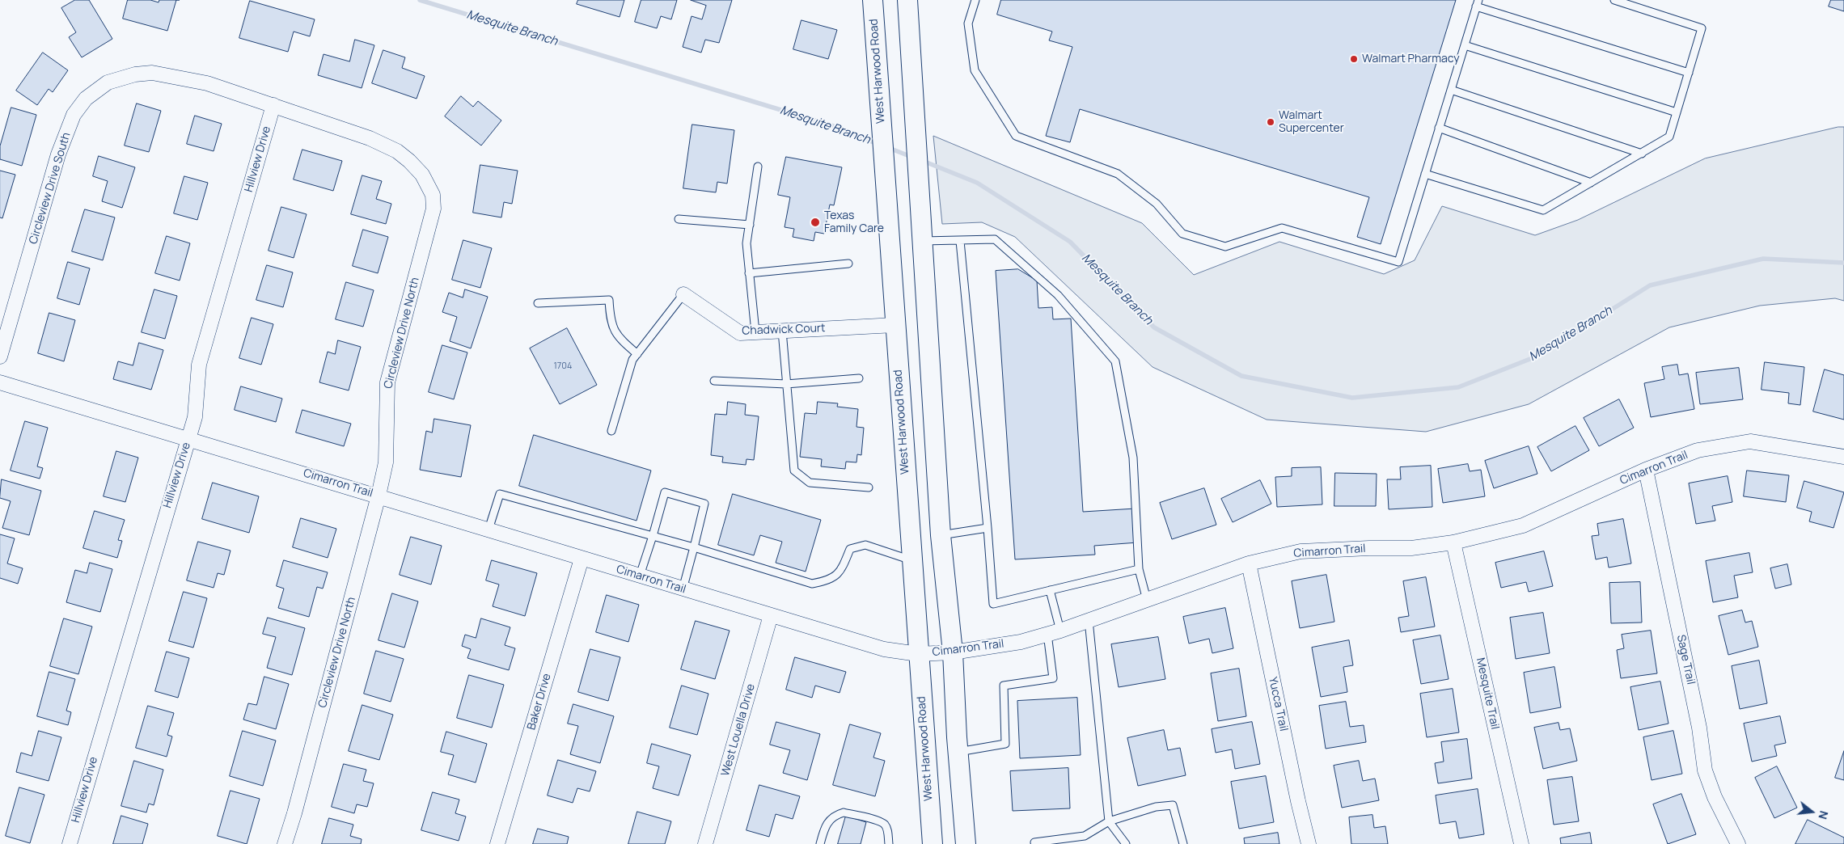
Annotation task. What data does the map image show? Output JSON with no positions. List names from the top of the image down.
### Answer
{
  "streets": {
    "main road": ["West Harwood Road"],
    "street": [
      "Hillview Drive",
      "Circleview Drive South",
      "Chadwick Court",
      "Circleview Drive North",
      "Cimarron Trail",
      "Sage Trail",
      "Mesquite Trail",
      "Baker Drive",
      "Yucca Trail",
      "West Louella Drive"
    ]
  },
  "crossings": [
    ["West Harwood Road", "Chadwick Court"],
    ["West Harwood Road", "Cimarron Trail"],
    ["Hillview Drive", "Circleview Drive South"],
    ["Hillview Drive", "Circleview Drive North"],
    ["Hillview Drive", "Cimarron Trail"],
    ["Circleview Drive South", "Circleview Drive North"],
    ["Circleview Drive North", "Cimarron Trail"],
    ["Cimarron Trail", "Sage Trail"],
    ["Cimarron Trail", "Mesquite Trail"],
    ["Cimarron Trail", "Baker Drive"],
    ["Cimarron Trail", "Yucca Trail"],
    ["Cimarron Trail", "West Louella Drive"]
  ],
  "water": ["Mesquite Branch"],
  "places": ["Walmart Pharmacy", "Walmart Supercenter", "Texas Family Care"],
  "house_numbers": ["1704"],
  "north": "right"
}
